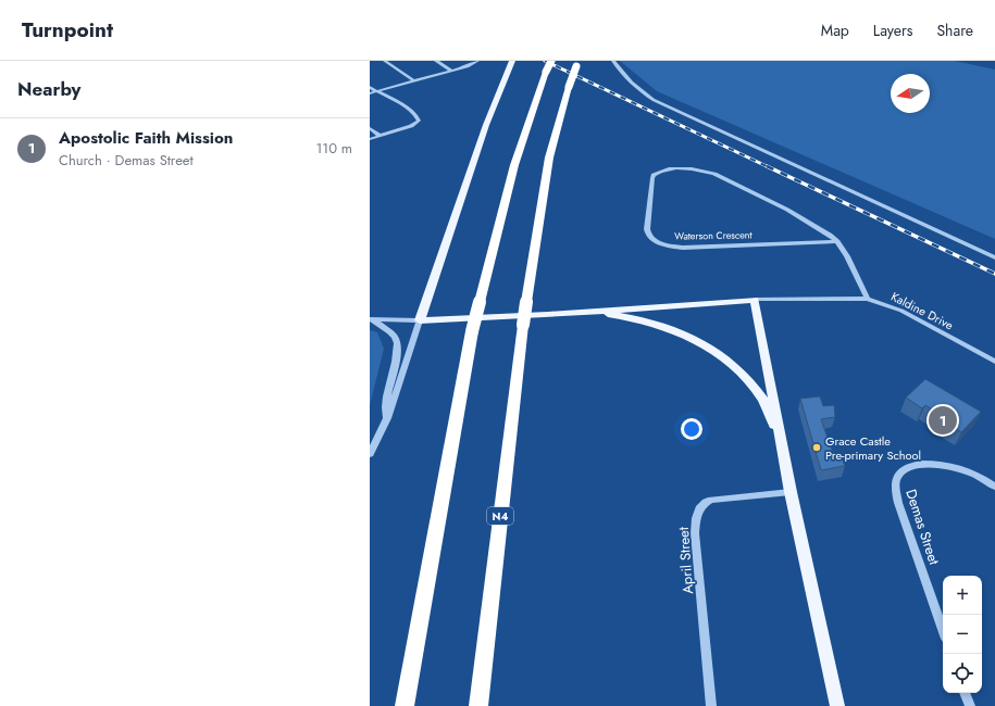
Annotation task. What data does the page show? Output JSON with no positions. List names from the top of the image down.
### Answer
{
  "streets": {
    "highway": ["N4"],
    "street": [
      "Waterson Crescent",
      "Kaldine Drive",
      "Demas Street",
      "April Street"
    ]
  },
  "crossings": [
    ["Waterson Crescent", "Kaldine Drive"]
  ],
  "places": ["Grace Castle Pre-primary School"],
  "north": "left",
  "page": {
    "header": "Turnpoint",
    "nav": ["Map", "Layers", "Share"],
    "heading": "Nearby",
    "list": [
      {
        "mark": "1",
        "name": "Apostolic Faith Mission",
        "note": "Church · Demas Street",
        "value": "110 m"
      }
    ],
    "pins": "1",
    "map_buttons": ["+", "−"]
  }
}
